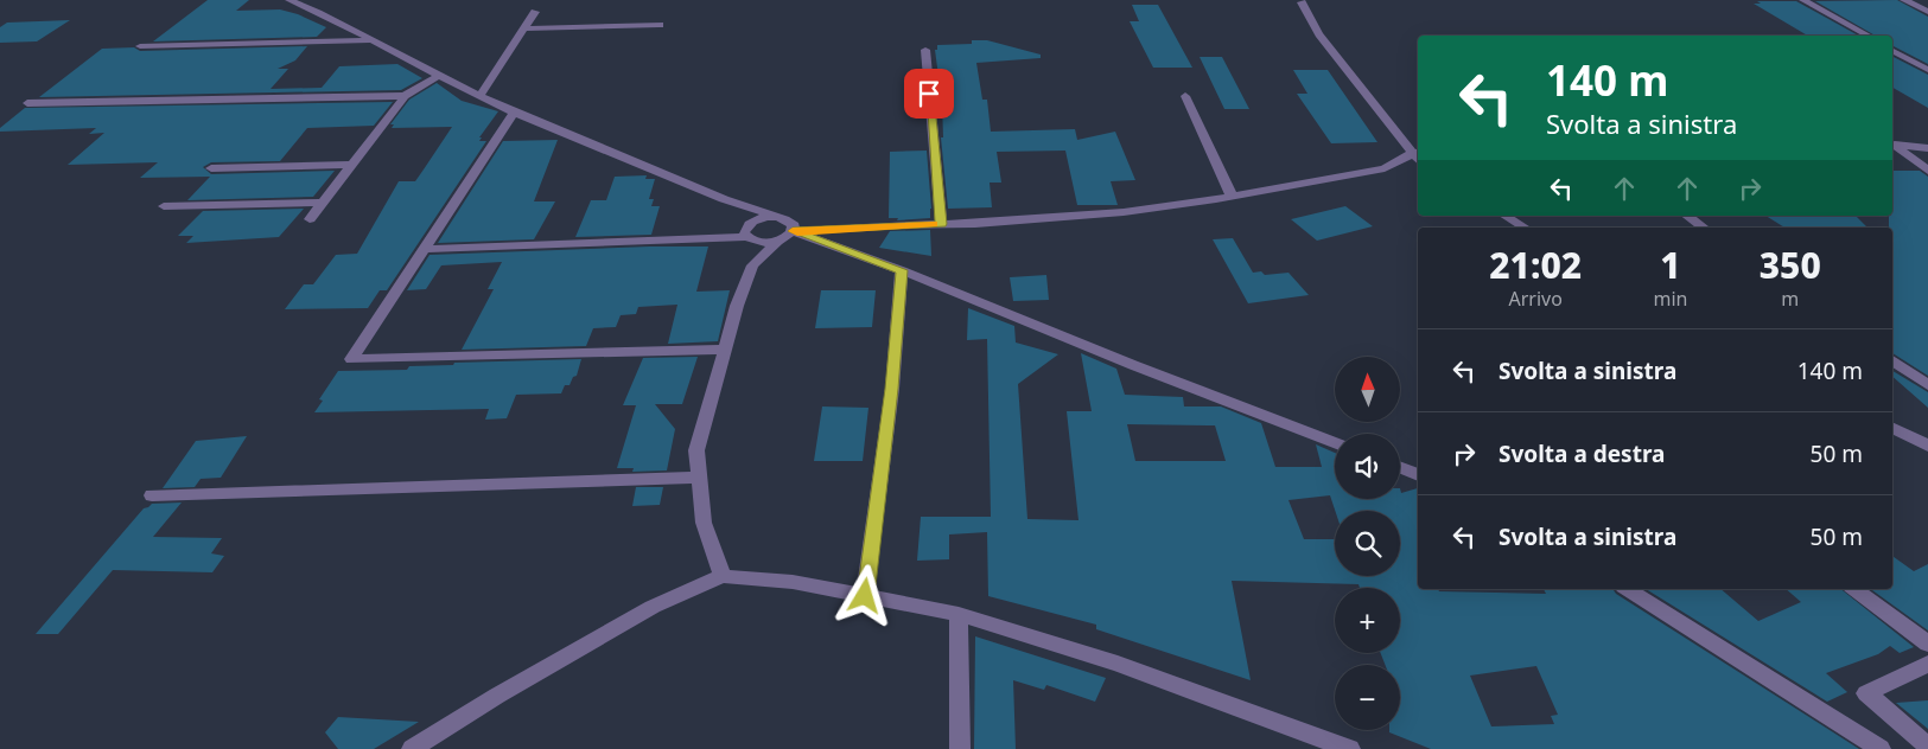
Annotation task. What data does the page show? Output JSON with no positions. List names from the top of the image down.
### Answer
{
  "north": "top",
  "page": {
    "turn": ["140 m", "Svolta a sinistra"],
    "eta": [
      "21:02",
      "Arrivo",
      "1",
      "min",
      "350",
      "m"
    ],
    "list": [
      {
        "name": "Svolta a sinistra",
        "value": "140 m"
      },
      {
        "name": "Svolta a destra",
        "value": "50 m"
      },
      {
        "name": "Svolta a sinistra",
        "value": "50 m"
      }
    ],
    "map_buttons": ["+", "−"]
  }
}
